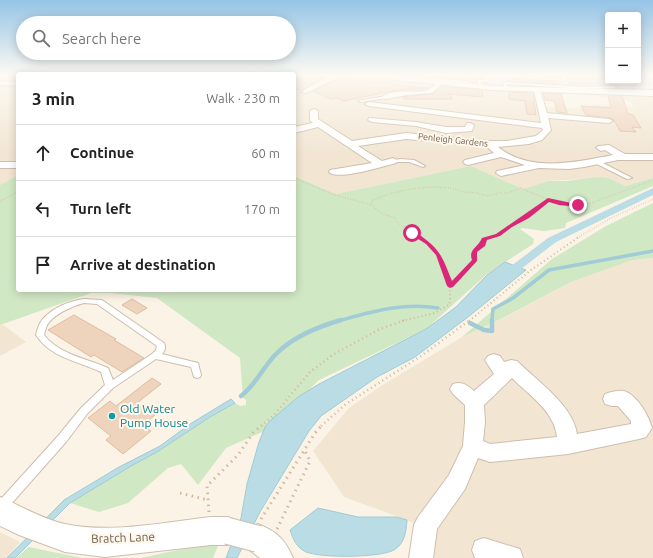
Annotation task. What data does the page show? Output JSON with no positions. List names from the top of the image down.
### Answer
{
  "streets": {
    "street": ["Penleigh Gardens", "Bratch Lane"]
  },
  "places": ["Old Water Pump House"],
  "page": {
    "map_buttons": ["+", "−"],
    "search": "Search here",
    "heading": ["3 min", "Walk · 230 m"],
    "list": [
      ["Continue", "60 m"],
      ["Turn left", "170 m"],
      "Arrive at destination"
    ]
  }
}
